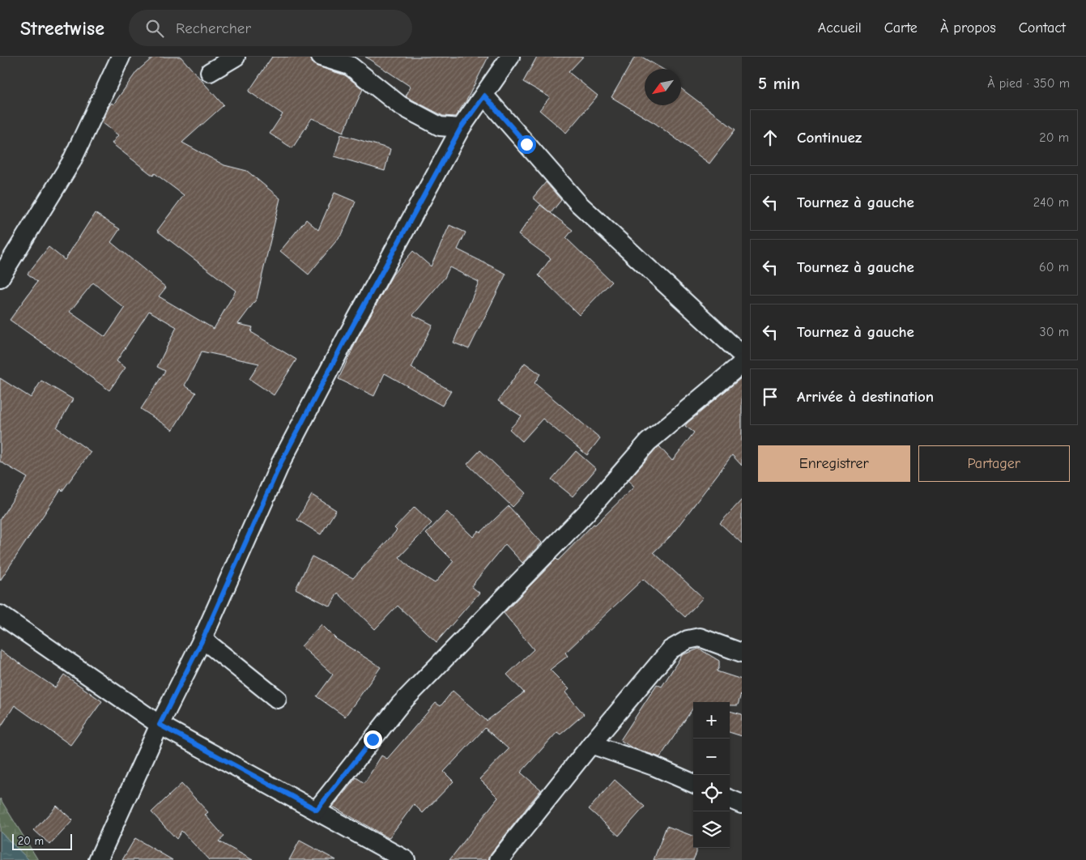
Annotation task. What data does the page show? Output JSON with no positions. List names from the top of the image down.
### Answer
{
  "scale_bar": "20 m",
  "north": "bottom left",
  "page": {
    "header": "Streetwise",
    "search": "Rechercher",
    "nav": [
      "Accueil",
      "Carte",
      "À propos",
      "Contact"
    ],
    "heading": ["5 min", "À pied · 350 m"],
    "list": [
      ["Continuez", "20 m"],
      ["Tournez à gauche", "240 m"],
      ["Tournez à gauche", "60 m"],
      ["Tournez à gauche", "30 m"],
      "Arrivée à destination"
    ],
    "buttons": ["Enregistrer", "Partager"],
    "map_buttons": ["+", "−"],
    "scale": "20 m"
  }
}
